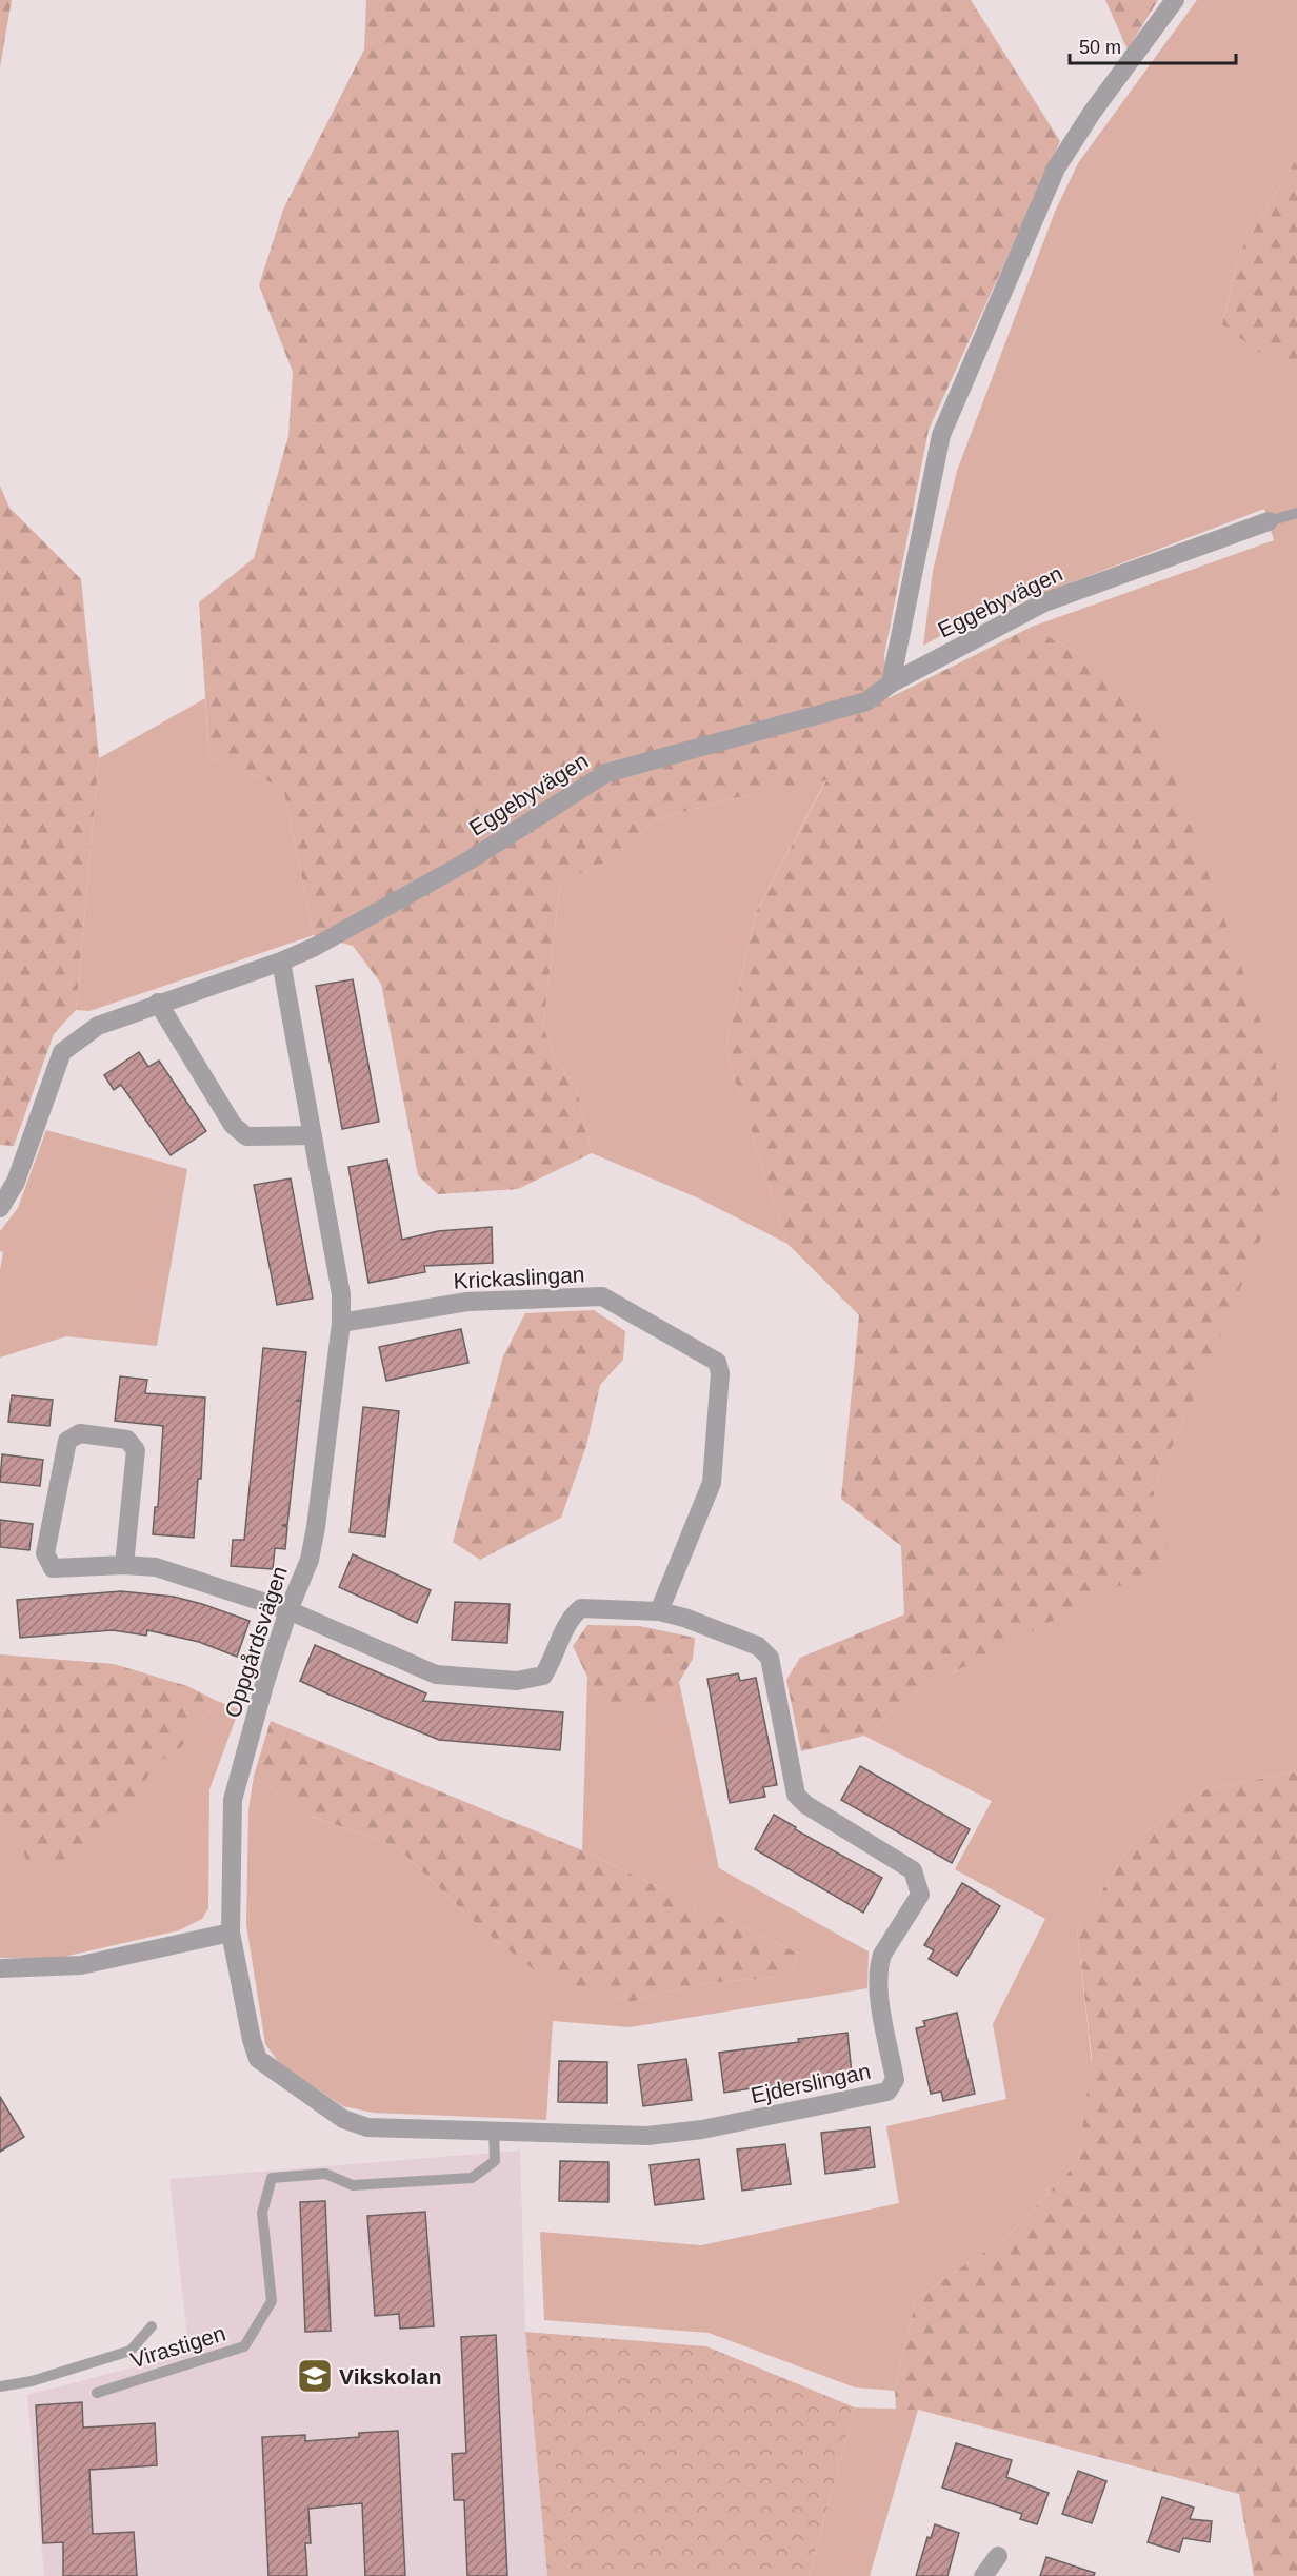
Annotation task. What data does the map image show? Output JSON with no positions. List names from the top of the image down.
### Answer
{
  "streets": {
    "street": [
      "Eggebyvägen",
      "Krickaslingan",
      "Oppgårdsvägen",
      "Ejderslingan"
    ],
    "lane": ["Virastigen"]
  },
  "crossings": [
    ["Eggebyvägen", "Oppgårdsvägen"],
    ["Krickaslingan", "Oppgårdsvägen"],
    ["Krickaslingan", "Ejderslingan"],
    ["Oppgårdsvägen", "Ejderslingan"],
    ["Ejderslingan", "Virastigen"]
  ],
  "places": {
    "school or university": ["Vikskolan"]
  },
  "scale_bar": "50 m"
}
